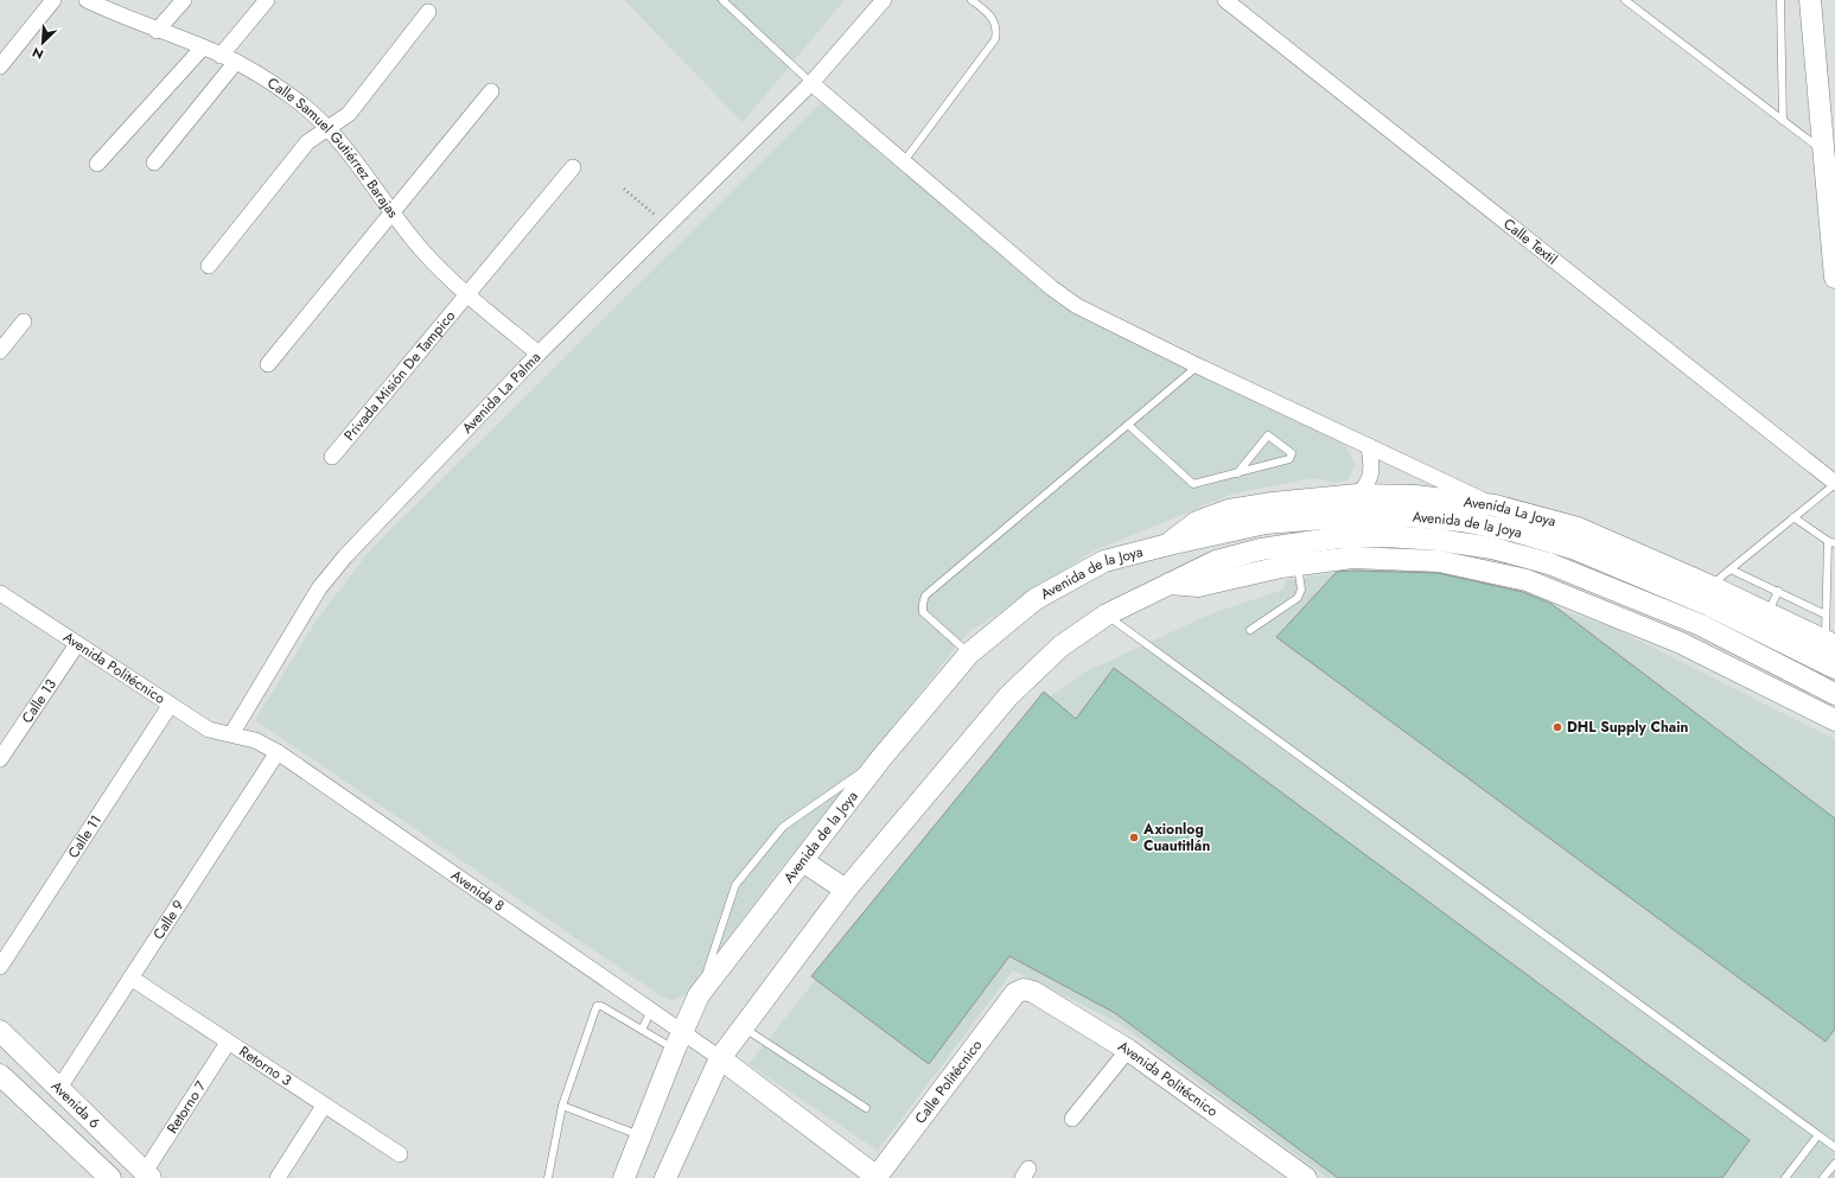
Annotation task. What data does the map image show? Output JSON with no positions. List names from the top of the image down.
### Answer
{
  "streets": {
    "main road": [
      "Avenida La Joya",
      "Avenida de la Joya",
      "Avenida Politécnico",
      "Calle Politécnico",
      "Avenida 6"
    ],
    "street": [
      "Calle Samuel Gutiérrez Barajas",
      "Calle Textil",
      "Privada Misión De Tampico",
      "Avenida La Palma",
      "Calle 13",
      "Calle 11",
      "Avenida 8",
      "Calle 9",
      "Retorno 3",
      "Retorno 7"
    ]
  },
  "crossings": [
    ["Calle Samuel Gutiérrez Barajas", "Privada Misión De Tampico"],
    ["Calle Samuel Gutiérrez Barajas", "Avenida La Palma"],
    ["Avenida La Palma", "Avenida Politécnico"],
    ["Avenida La Palma", "Avenida 8"],
    ["Avenida La Joya", "Avenida de la Joya"],
    ["Avenida de la Joya", "Avenida 8"],
    ["Avenida Politécnico", "Calle 13"],
    ["Avenida Politécnico", "Calle 11"],
    ["Avenida Politécnico", "Avenida 8"],
    ["Avenida Politécnico", "Calle Politécnico"],
    ["Avenida 8", "Calle 9"],
    ["Calle 9", "Retorno 3"],
    ["Calle 9", "Avenida 6"],
    ["Retorno 3", "Retorno 7"],
    ["Avenida 6", "Retorno 7"]
  ],
  "places": ["DHL Supply Chain", "Axionlog Cuautitlán"],
  "north": "bottom left"
}
